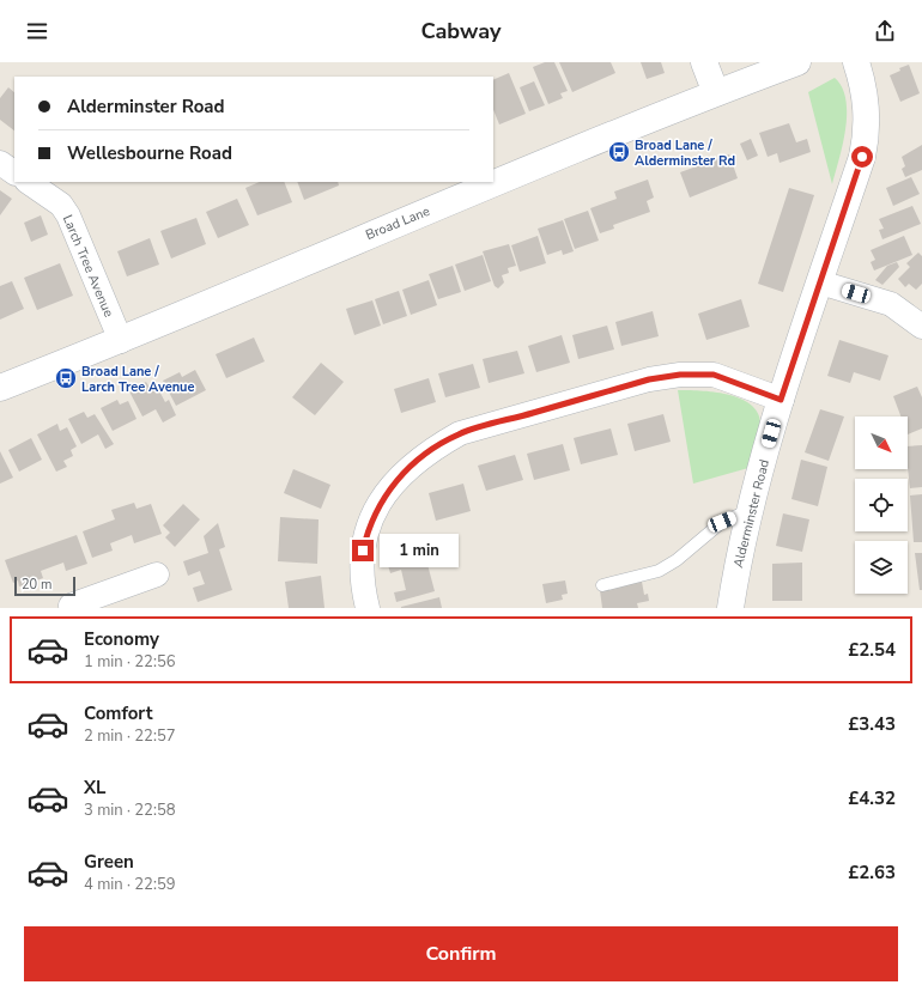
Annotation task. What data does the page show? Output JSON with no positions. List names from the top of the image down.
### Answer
{
  "streets": {
    "street": ["Broad Lane", "Larch Tree Avenue", "Alderminster Road"]
  },
  "crossings": [
    ["Broad Lane", "Larch Tree Avenue"]
  ],
  "places": {
    "bus stop": ["Broad Lane / Alderminster Rd", "Broad Lane / Larch Tree Avenue"]
  },
  "scale_bar": "20 m",
  "north": "bottom right",
  "page": {
    "header": "Cabway",
    "banner": ["Alderminster Road", "Wellesbourne Road"],
    "bubble": "1 min",
    "scale": "20 m",
    "list": [
      {
        "name": "Economy",
        "note": "1 min · 22:56",
        "value": "£2.54"
      },
      {
        "name": "Comfort",
        "note": "2 min · 22:57",
        "value": "£3.43"
      },
      {
        "name": "XL",
        "note": "3 min · 22:58",
        "value": "£4.32"
      },
      {
        "name": "Green",
        "note": "4 min · 22:59",
        "value": "£2.63"
      }
    ],
    "buttons": "Confirm"
  }
}
